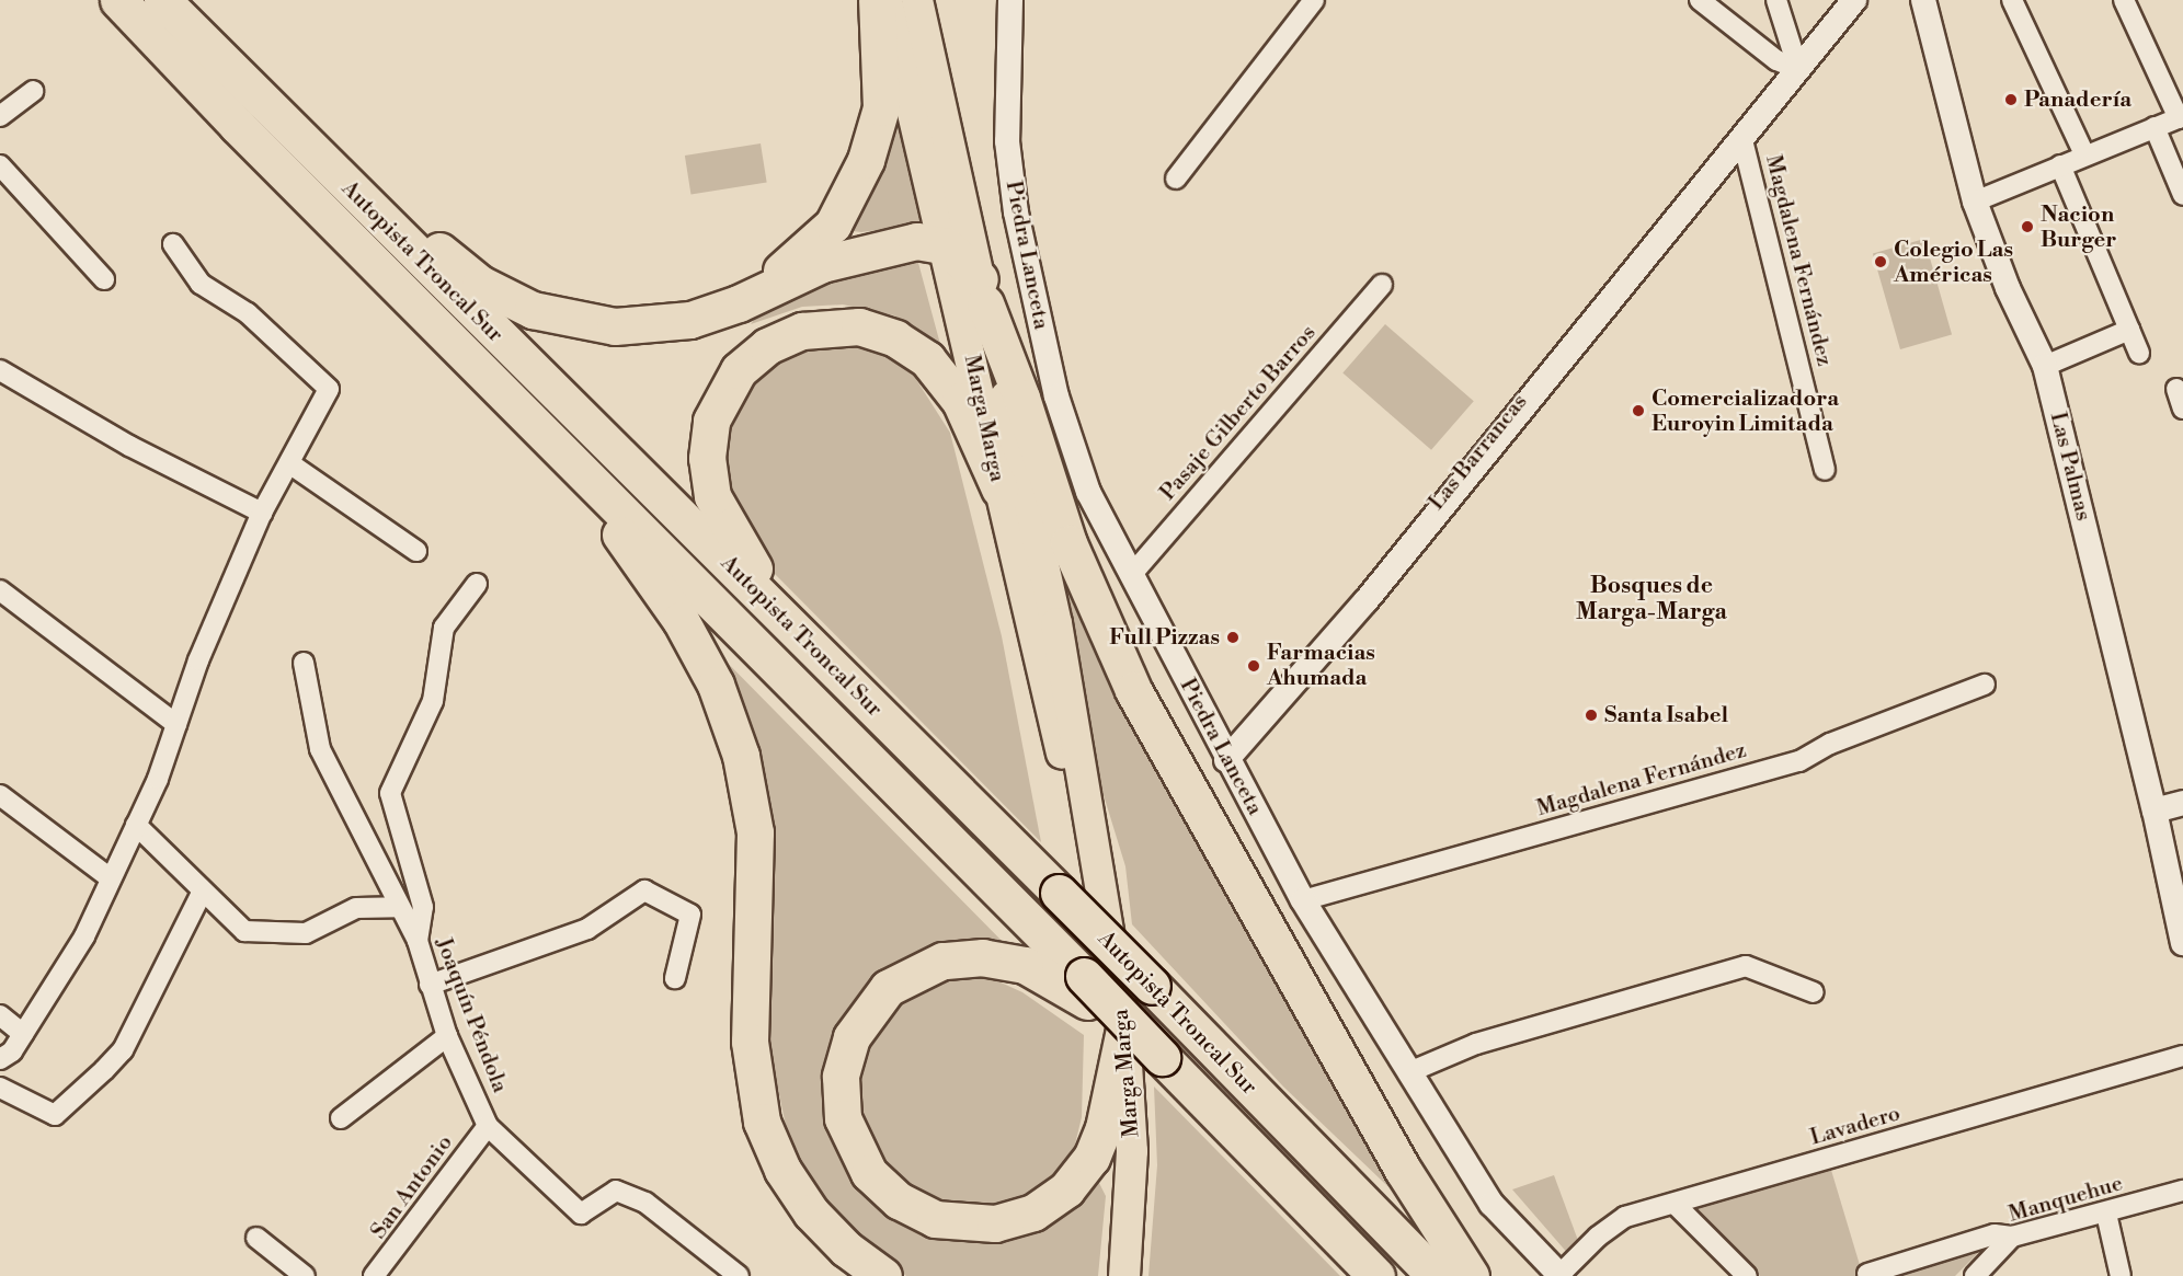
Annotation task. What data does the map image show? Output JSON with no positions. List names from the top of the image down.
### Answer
{
  "streets": {
    "highway": ["Autopista Troncal Sur"],
    "main road": ["Marga Marga"],
    "street": [
      "Piedra Lanceta",
      "Magdalena Fernández",
      "Pasaje Gilberto Barros",
      "Las Barrancas",
      "Las Palmas",
      "Joaquín Péndola",
      "Lavadero",
      "San Antonio",
      "Manquehue"
    ]
  },
  "crossings": [
    ["Piedra Lanceta", "Magdalena Fernández"],
    ["Piedra Lanceta", "Pasaje Gilberto Barros"],
    ["Piedra Lanceta", "Las Barrancas"],
    ["Piedra Lanceta", "Lavadero"],
    ["Magdalena Fernández", "Las Barrancas"],
    ["Joaquín Péndola", "San Antonio"]
  ],
  "districts": ["Bosques de Marga-Marga"],
  "places": [
    "Panadería",
    "Nacion Burger",
    "Colegio Las Américas",
    "Comercializadora Euroyin Limitada",
    "Full Pizzas",
    "Farmacias Ahumada",
    "Santa Isabel"
  ]
}
